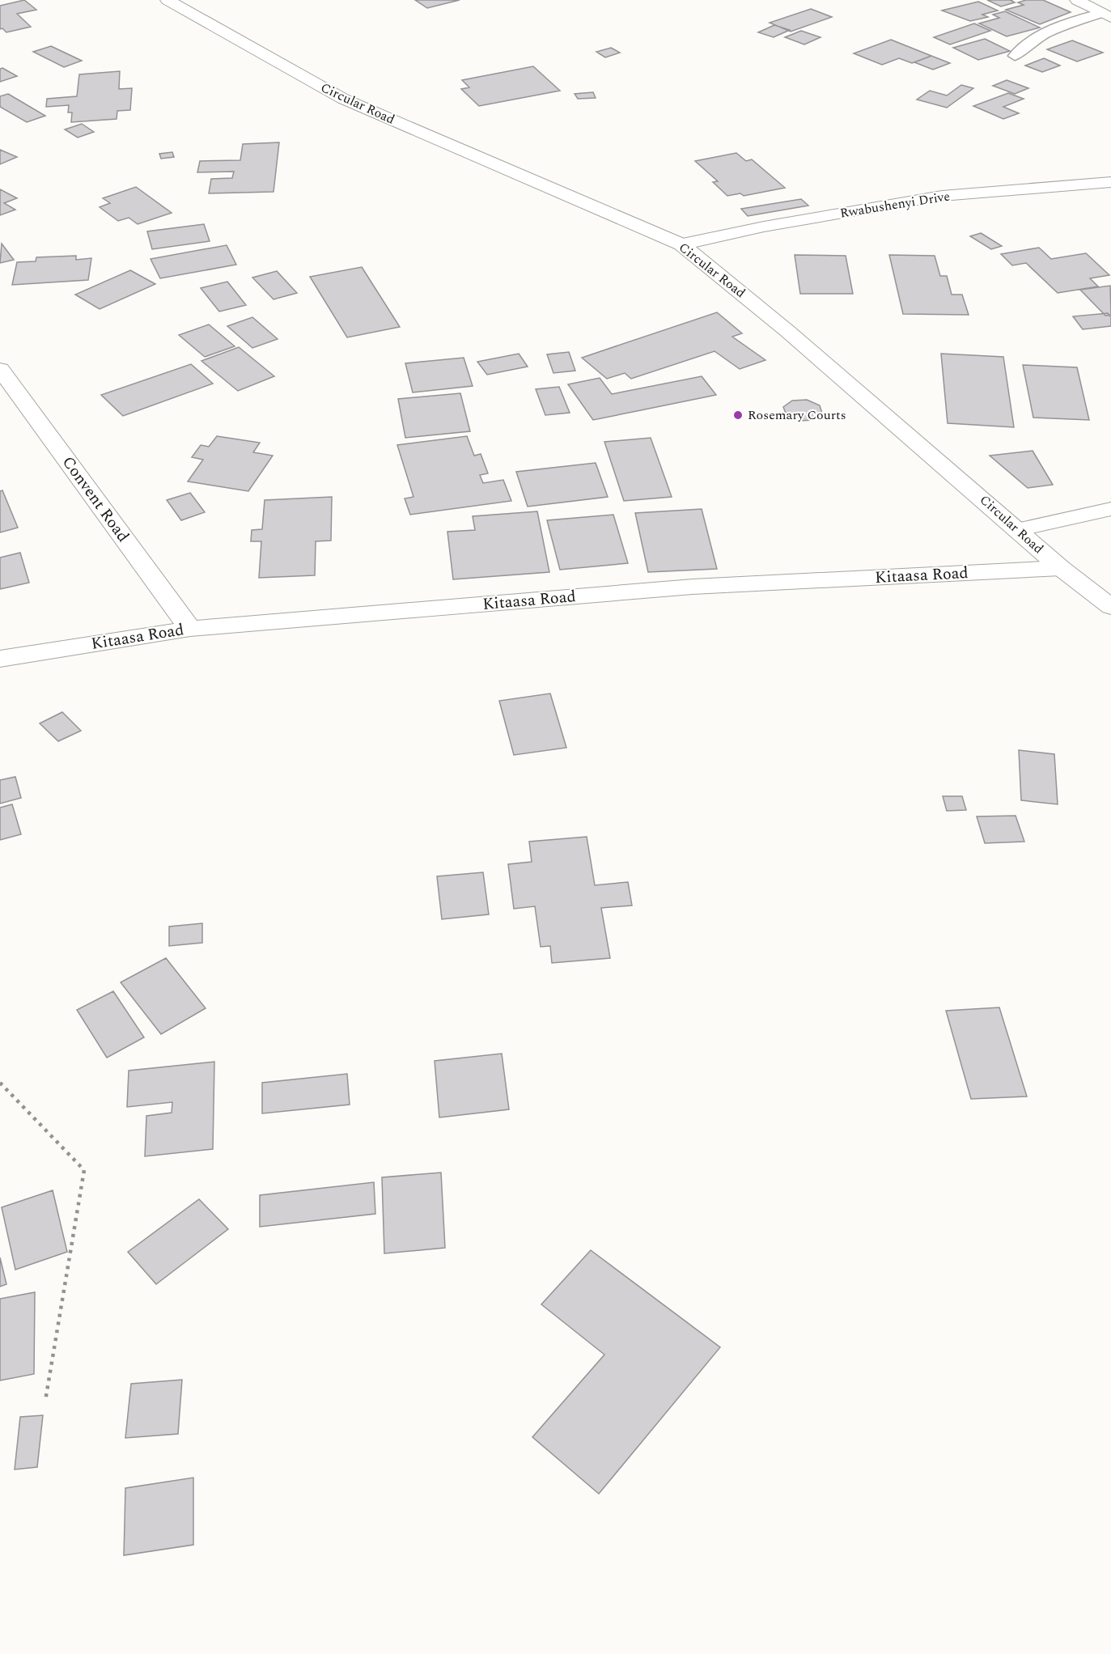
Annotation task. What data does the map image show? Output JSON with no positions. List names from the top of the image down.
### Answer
{
  "streets": {
    "street": [
      "Circular Road",
      "Rwabushenyi Drive",
      "Convent Road",
      "Kitaasa Road"
    ]
  },
  "crossings": [
    ["Circular Road", "Rwabushenyi Drive"],
    ["Circular Road", "Kitaasa Road"],
    ["Convent Road", "Kitaasa Road"]
  ],
  "places": ["Rosemary Courts"]
}
